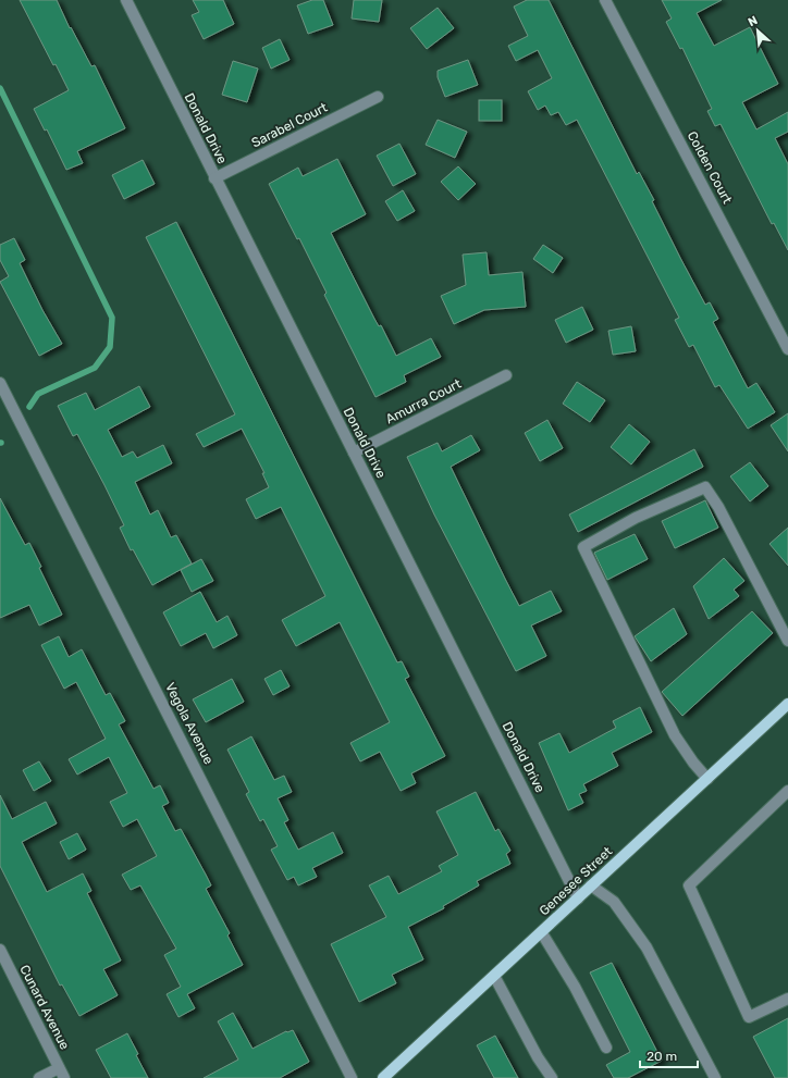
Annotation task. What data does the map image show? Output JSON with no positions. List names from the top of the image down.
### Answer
{
  "streets": {
    "main road": ["Genesee Street"],
    "street": [
      "Sarabel Court",
      "Donald Drive",
      "Colden Court",
      "Amurra Court",
      "Vegola Avenue",
      "Cunard Avenue"
    ]
  },
  "crossings": [
    ["Sarabel Court", "Donald Drive"],
    ["Donald Drive", "Amurra Court"],
    ["Donald Drive", "Genesee Street"]
  ],
  "scale_bar": "20 m",
  "north": "top left"
}
